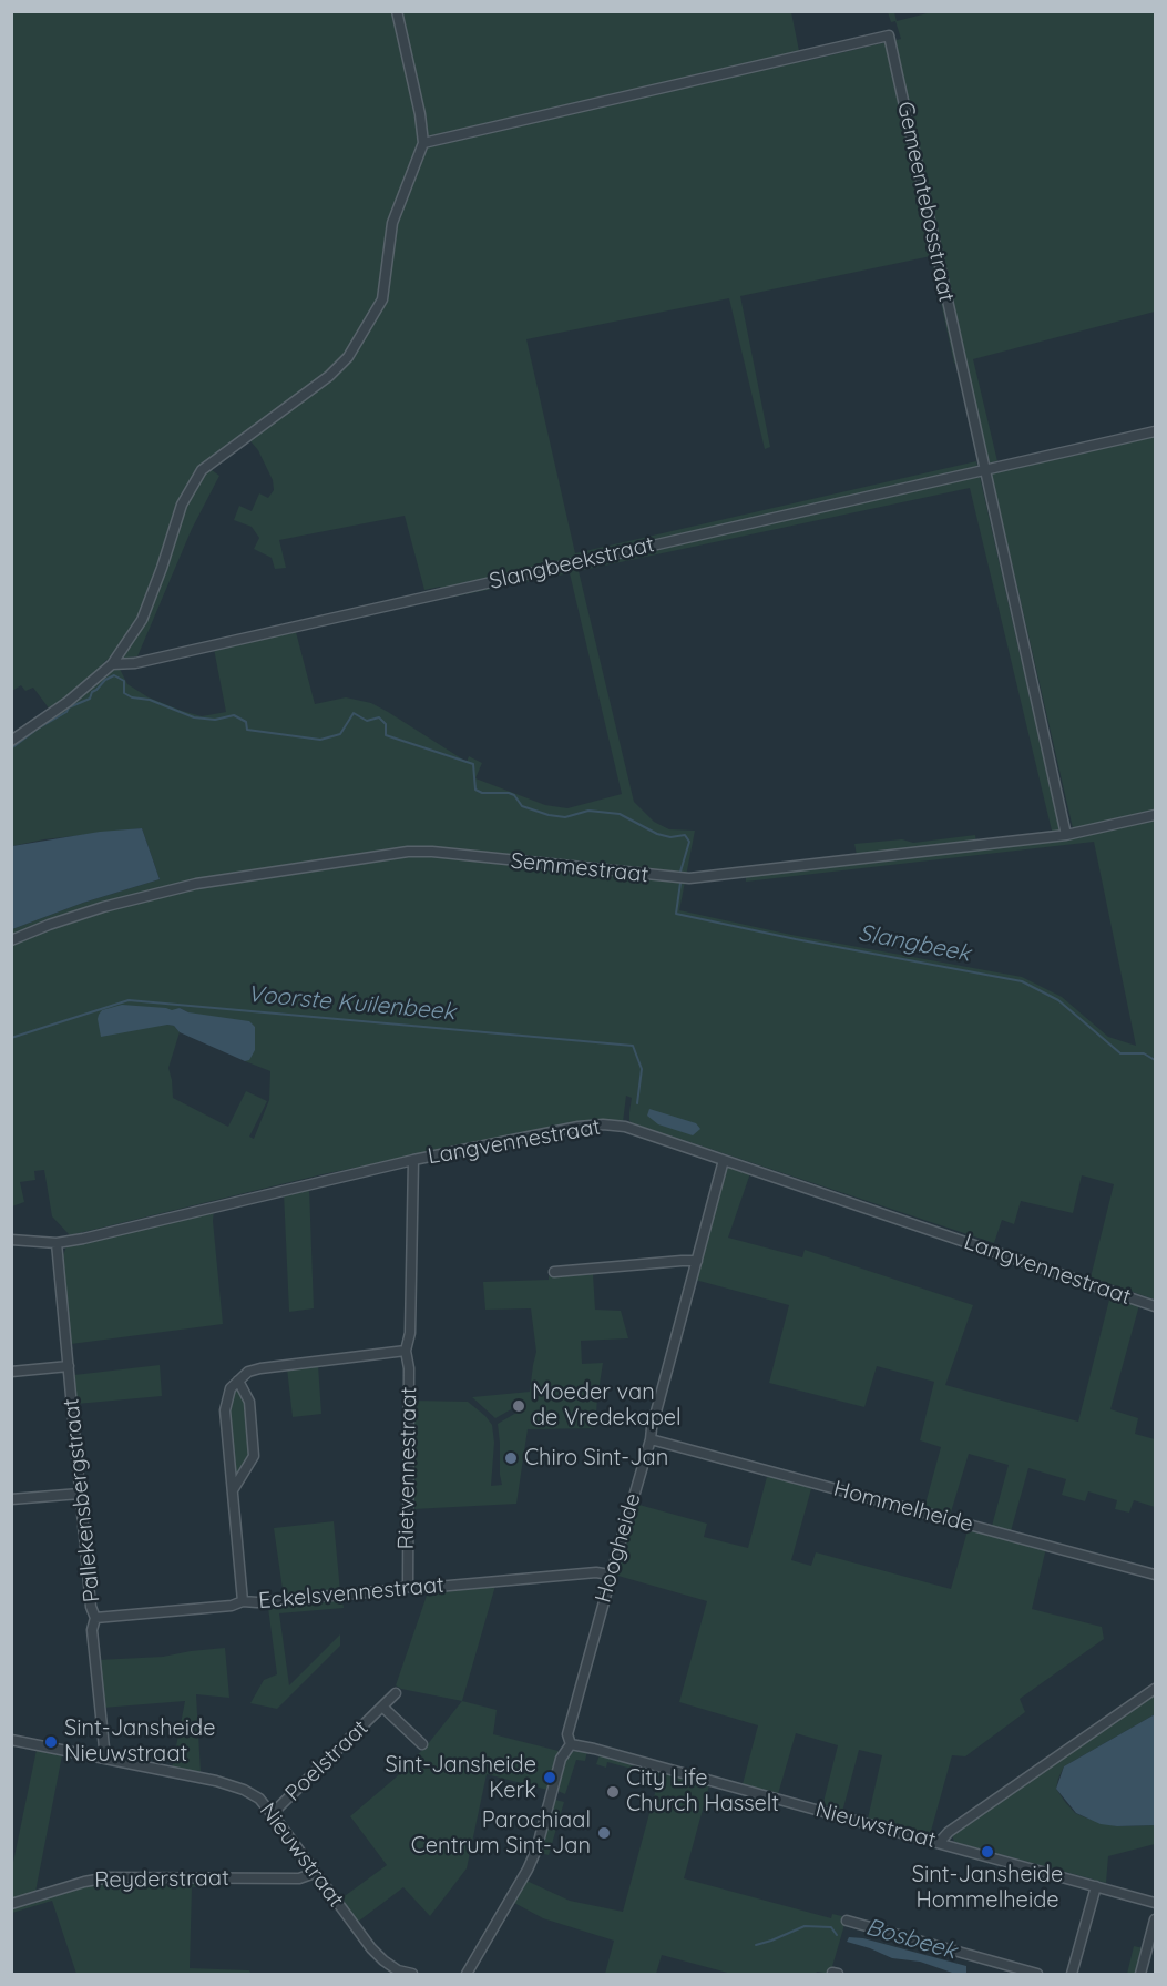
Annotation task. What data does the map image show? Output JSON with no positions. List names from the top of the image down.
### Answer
{
  "streets": {
    "street": [
      "Gemeentebosstraat",
      "Slangbeekstraat",
      "Semmestraat",
      "Langvennestraat",
      "Rietvennestraat",
      "Pallekensbergstraat",
      "Hommelheide",
      "Hoogheide",
      "Eckelsvennestraat",
      "Poelstraat",
      "Nieuwstraat",
      "Reyderstraat"
    ]
  },
  "crossings": [
    ["Gemeentebosstraat", "Slangbeekstraat"],
    ["Gemeentebosstraat", "Semmestraat"],
    ["Langvennestraat", "Rietvennestraat"],
    ["Langvennestraat", "Pallekensbergstraat"],
    ["Langvennestraat", "Hoogheide"],
    ["Rietvennestraat", "Eckelsvennestraat"],
    ["Pallekensbergstraat", "Eckelsvennestraat"],
    ["Pallekensbergstraat", "Nieuwstraat"],
    ["Hommelheide", "Hoogheide"],
    ["Hoogheide", "Eckelsvennestraat"],
    ["Hoogheide", "Nieuwstraat"],
    ["Poelstraat", "Nieuwstraat"],
    ["Nieuwstraat", "Reyderstraat"]
  ],
  "water": ["Slangbeek", "Voorste Kuilenbeek", "Bosbeek"],
  "places": [
    "Moeder van de Vredekapel",
    "Chiro Sint-Jan",
    "Sint-Jansheide Nieuwstraat",
    "Sint-Jansheide Kerk",
    "City Life Church Hasselt",
    "Parochiaal Centrum Sint-Jan",
    "Sint-Jansheide Hommelheide"
  ]
}
